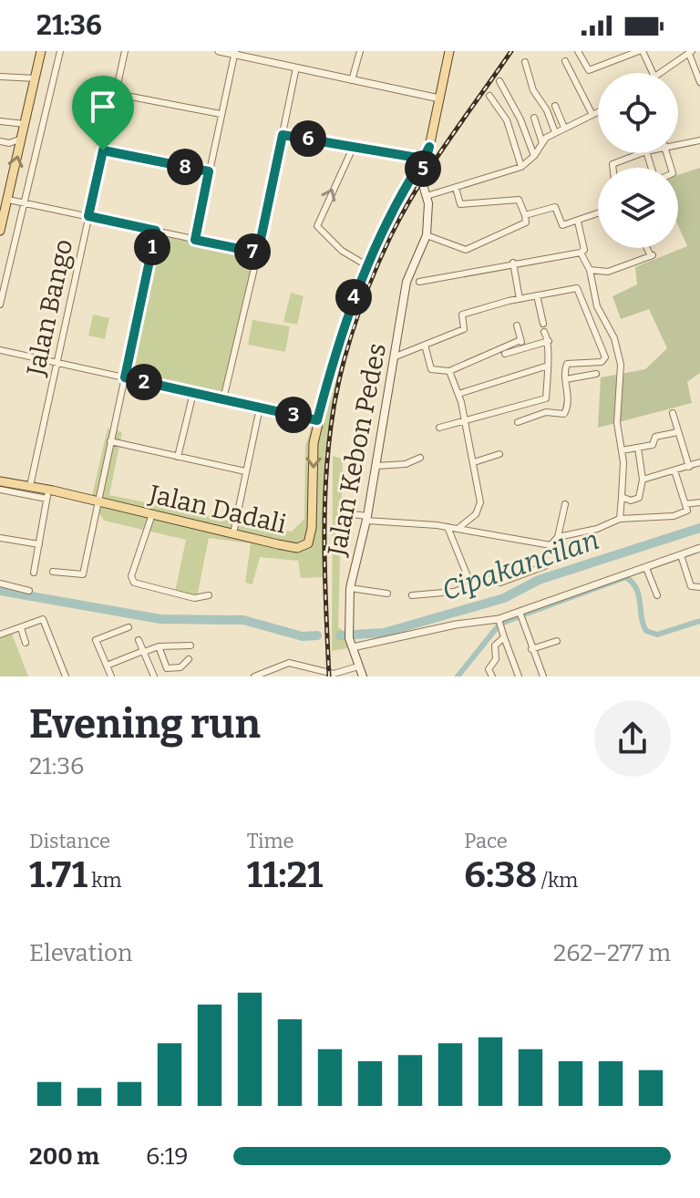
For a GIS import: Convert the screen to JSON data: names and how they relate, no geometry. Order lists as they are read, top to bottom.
{
  "streets": {
    "main road": ["Jalan Kebon Pedes", "Jalan Dadali"],
    "street": ["Jalan Bango"]
  },
  "crossings": [
    ["Jalan Bango", "Jalan Dadali"]
  ],
  "water": ["Cipakancilan"],
  "page": {
    "status": "21:36",
    "pins": [
      "6",
      "8",
      "5",
      "1",
      "7",
      "4",
      "2",
      "3"
    ],
    "heading": ["Evening run", "21:36"],
    "stats": [
      ["Distance", "1.71 km"],
      ["Time", "11:21"],
      ["Pace", "6:38 /km"]
    ],
    "chart": ["Elevation", "262–277 m"],
    "list": [
      {
        "name": "200 m",
        "note": "6:19"
      }
    ]
  }
}
